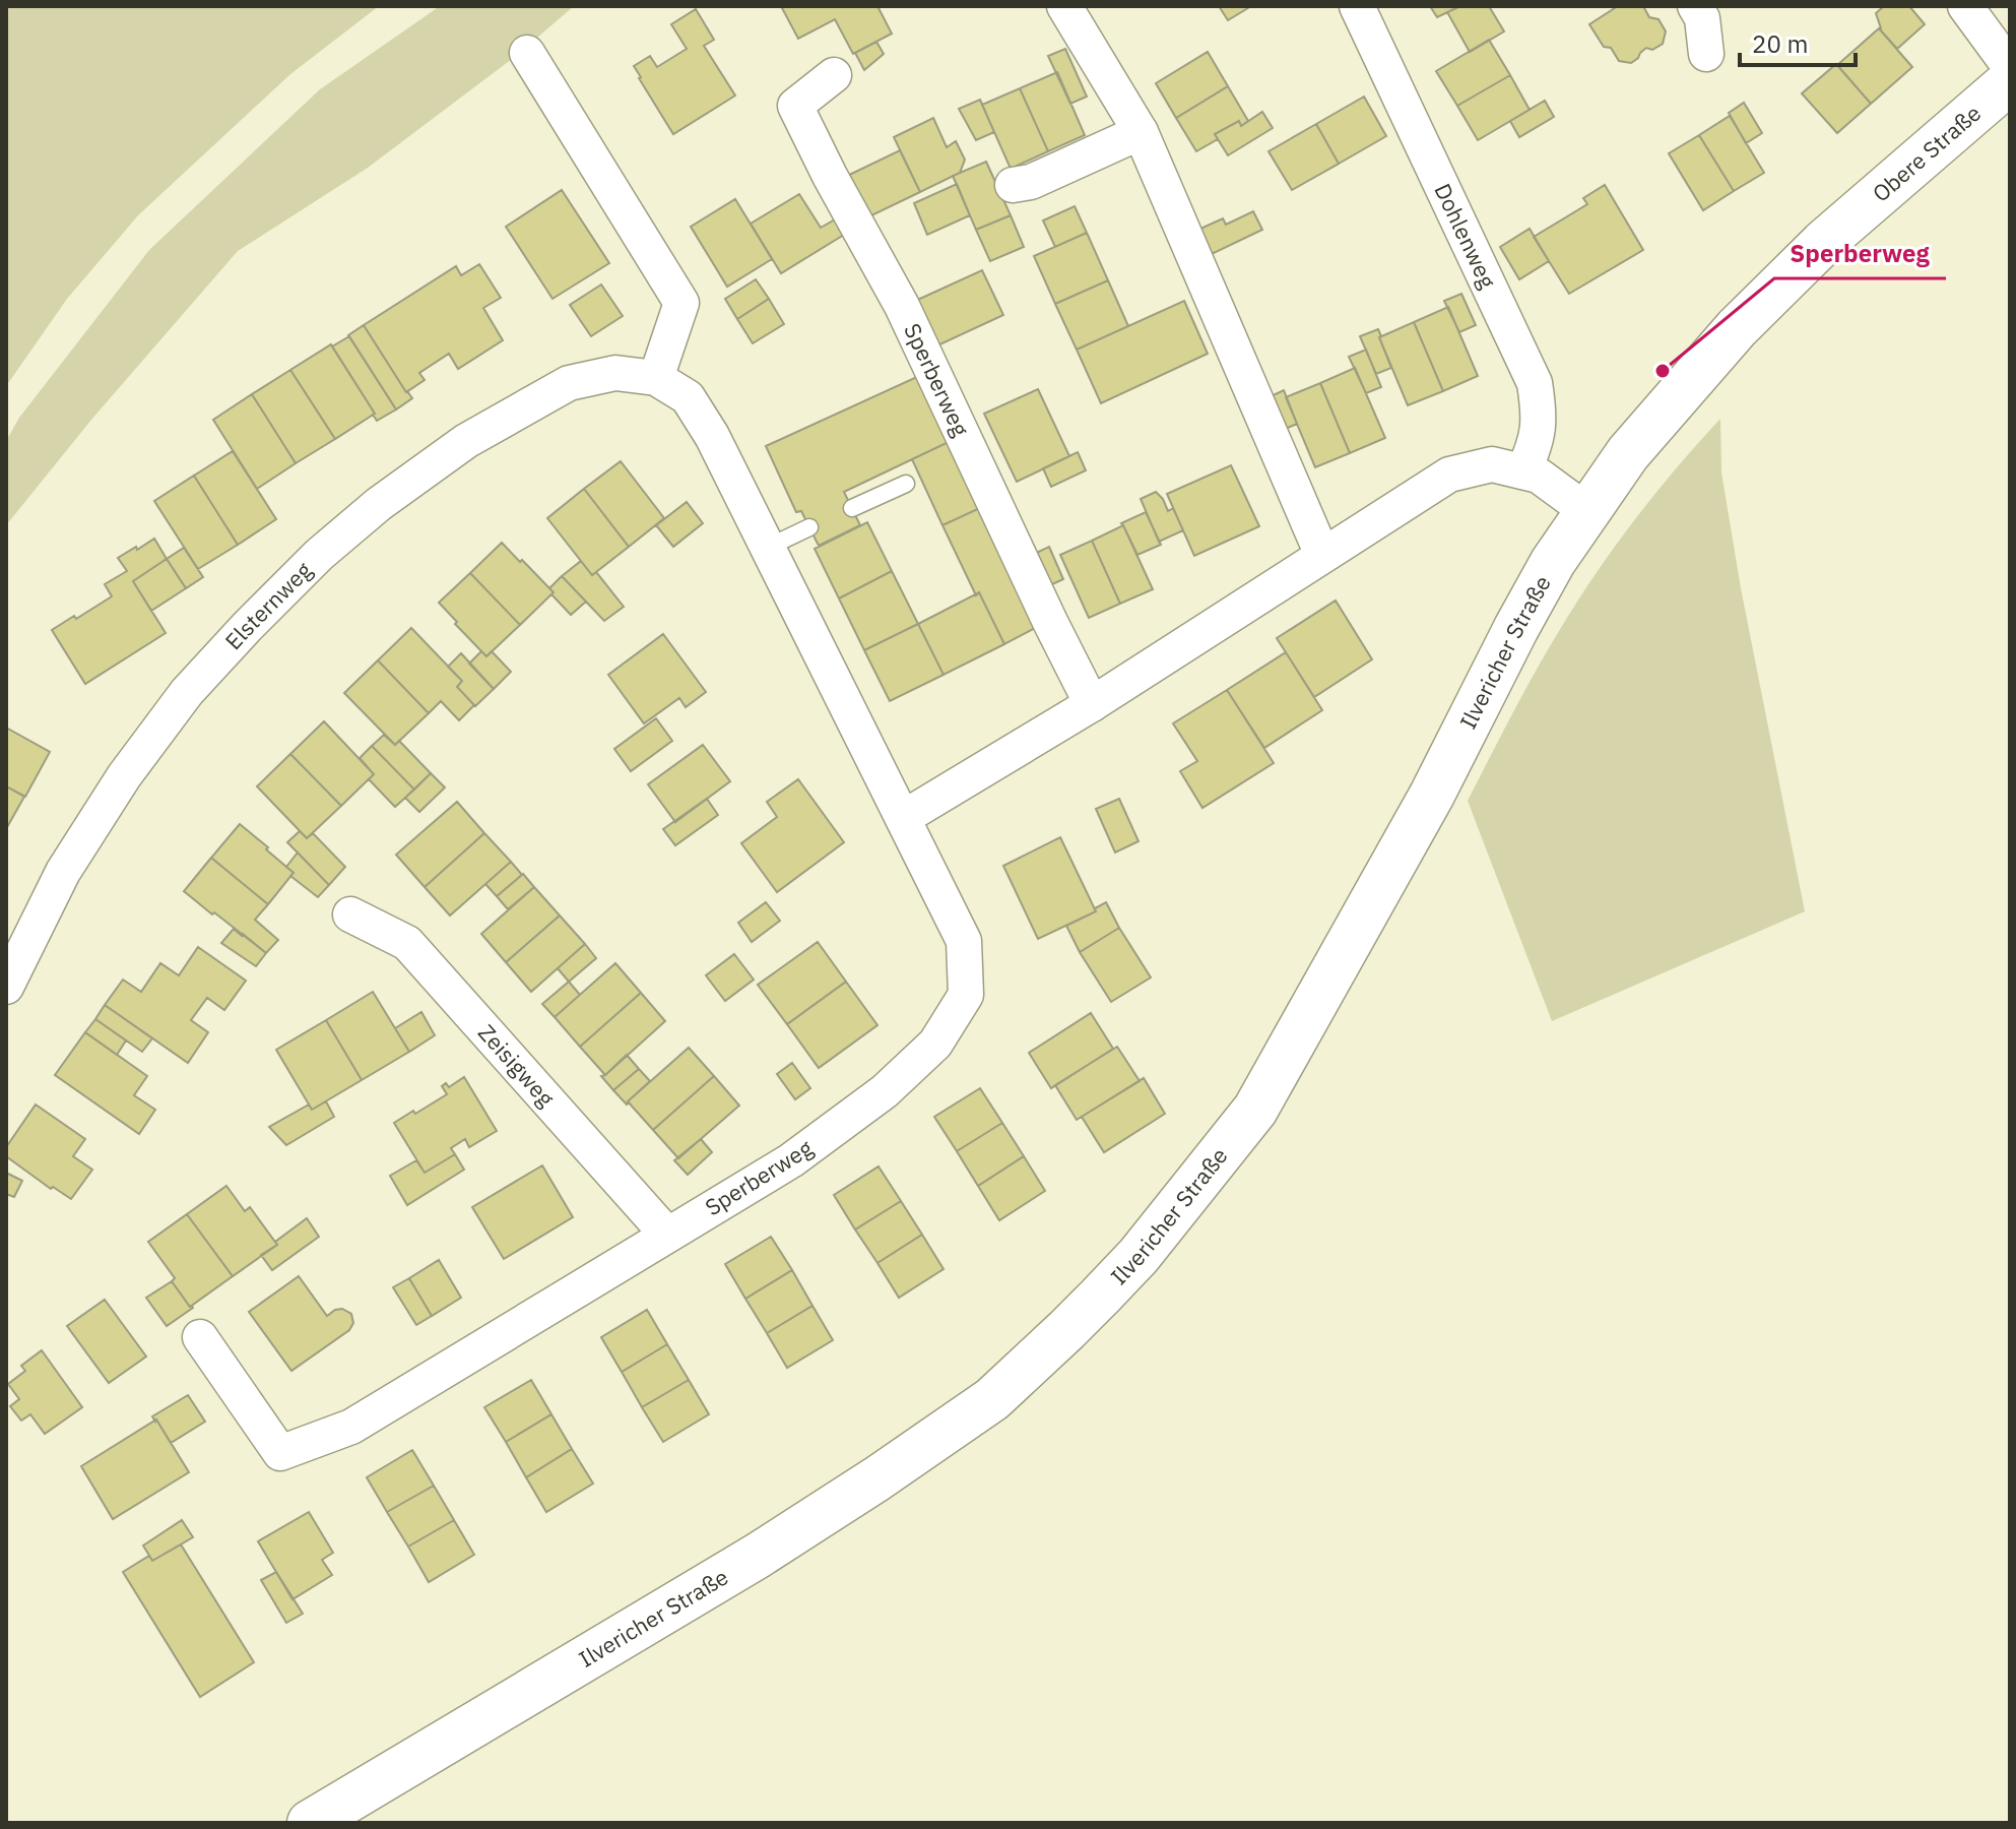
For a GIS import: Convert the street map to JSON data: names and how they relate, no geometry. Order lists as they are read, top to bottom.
{
  "streets": {
    "street": [
      "Obere Straße",
      "Dohlenweg",
      "Sperberweg",
      "Elsternweg",
      "Ilvericher Straße",
      "Zeisigweg"
    ]
  },
  "crossings": [
    ["Obere Straße", "Ilvericher Straße"],
    ["Sperberweg", "Elsternweg"],
    ["Sperberweg", "Zeisigweg"]
  ],
  "places": ["Sperberweg"],
  "scale_bar": "20 m"
}
